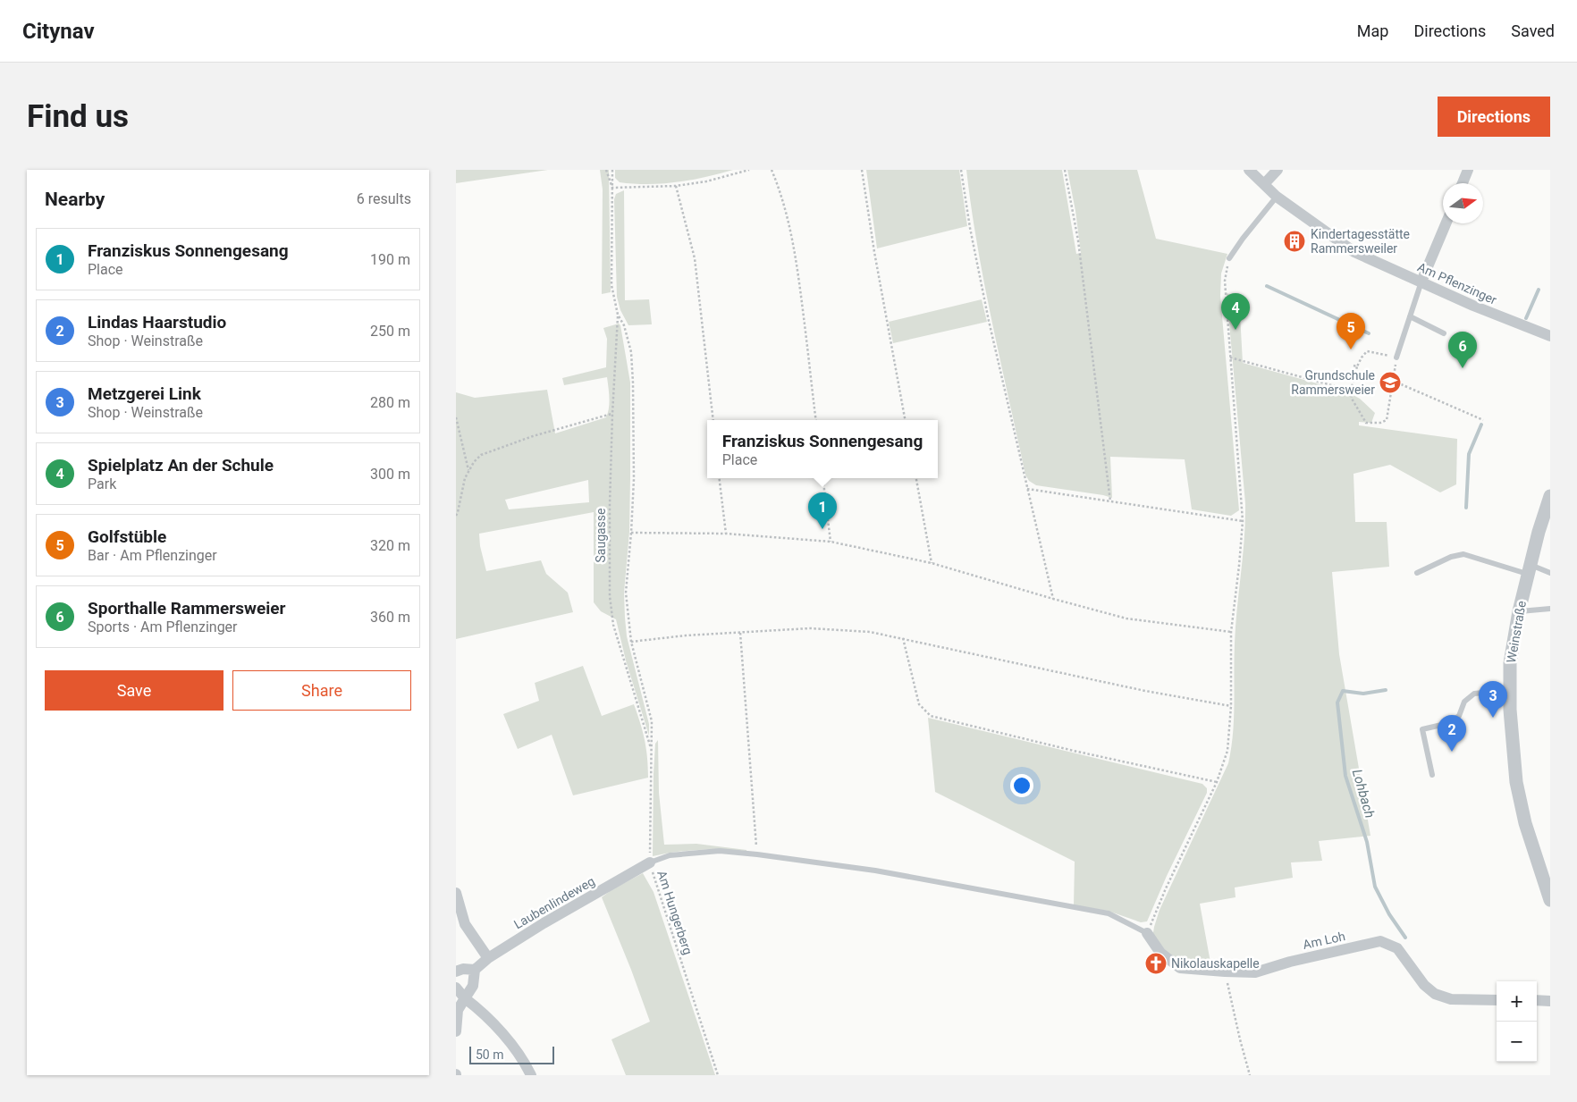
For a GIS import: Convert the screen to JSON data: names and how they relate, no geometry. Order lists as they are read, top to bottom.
{
  "streets": {
    "street": [
      "Am Pflenzinger",
      "Weinstraße",
      "Laubenlindeweg",
      "Am Loh"
    ],
    "path": ["Saugasse", "Am Hungerberg"]
  },
  "crossings": [
    ["Saugasse", "Am Hungerberg"],
    ["Laubenlindeweg", "Am Hungerberg"]
  ],
  "water": ["Lohbach"],
  "places": {
    "building": ["Kindertagesstätte Rammersweiler"],
    "school or university": ["Grundschule Rammersweier"],
    "church": ["Nikolauskapelle"]
  },
  "scale_bar": "50 m",
  "north": "right",
  "page": {
    "header": "Citynav",
    "nav": ["Map", "Directions", "Saved"],
    "buttons": [
      "Directions",
      ["Save", "Share"]
    ],
    "title": "Find us",
    "heading": ["Nearby", "6 results"],
    "list": [
      {
        "mark": "1",
        "name": "Franziskus Sonnengesang",
        "note": "Place",
        "value": "190 m"
      },
      {
        "mark": "2",
        "name": "Lindas Haarstudio",
        "note": "Shop · Weinstraße",
        "value": "250 m"
      },
      {
        "mark": "3",
        "name": "Metzgerei Link",
        "note": "Shop · Weinstraße",
        "value": "280 m"
      },
      {
        "mark": "4",
        "name": "Spielplatz An der Schule",
        "note": "Park",
        "value": "300 m"
      },
      {
        "mark": "5",
        "name": "Golfstüble",
        "note": "Bar · Am Pflenzinger",
        "value": "320 m"
      },
      {
        "mark": "6",
        "name": "Sporthalle Rammersweier",
        "note": "Sports · Am Pflenzinger",
        "value": "360 m"
      }
    ],
    "pins": [
      "4",
      "5",
      "6",
      "1",
      "3",
      "2"
    ],
    "popup": ["Franziskus Sonnengesang", "Place"],
    "map_buttons": ["+", "−"],
    "scale": "50 m"
  }
}
